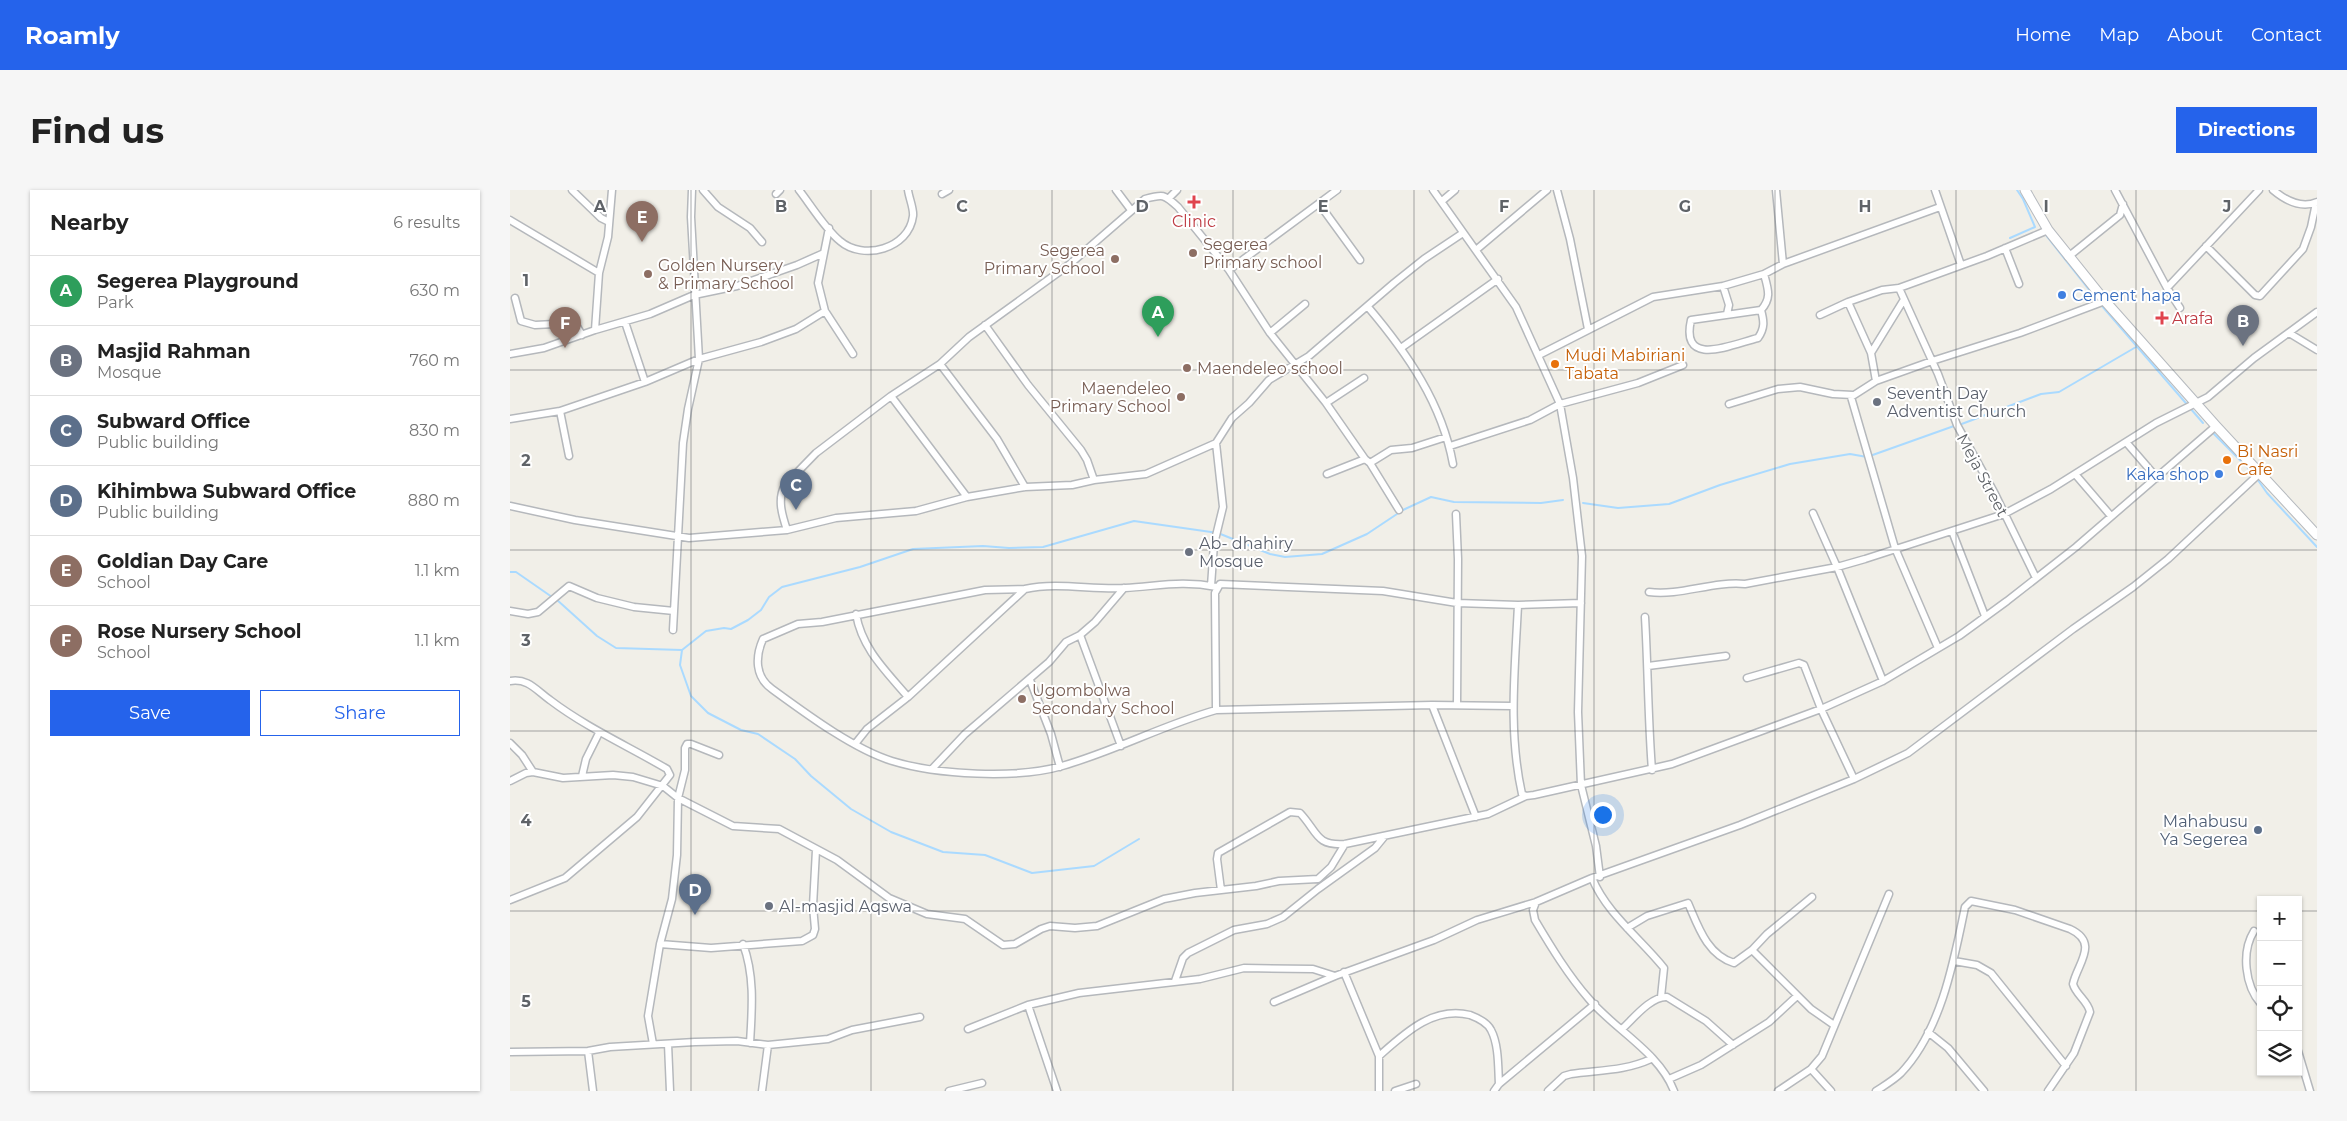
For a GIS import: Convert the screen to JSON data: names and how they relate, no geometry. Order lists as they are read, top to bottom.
{
  "streets": {
    "street": ["Meja Street"]
  },
  "places": {
    "health": ["Clinic", "Arafa"],
    "other": [
      "Segerea Primary school",
      "Segerea Primary School",
      "Golden Nursery & Primary School",
      "Cement hapa",
      "Mudi Mabiriani Tabata",
      "Maendeleo school",
      "Maendeleo Primary School",
      "Seventh Day Adventist Church",
      "Bi Nasri Cafe",
      "Kaka shop",
      "Ab- dhahiry Mosque",
      "Ugombolwa Secondary School",
      "Mahabusu Ya Segerea",
      "Al-masjid Aqswa"
    ]
  },
  "page": {
    "header": "Roamly",
    "nav": [
      "Home",
      "Map",
      "About",
      "Contact"
    ],
    "buttons": [
      "Directions",
      ["Save", "Share"]
    ],
    "title": "Find us",
    "heading": ["Nearby", "6 results"],
    "pins": [
      "E",
      "A",
      "B",
      "F",
      "C",
      "D"
    ],
    "list": [
      {
        "mark": "A",
        "name": "Segerea Playground",
        "note": "Park",
        "value": "630 m"
      },
      {
        "mark": "B",
        "name": "Masjid Rahman",
        "note": "Mosque",
        "value": "760 m"
      },
      {
        "mark": "C",
        "name": "Subward Office",
        "note": "Public building",
        "value": "830 m"
      },
      {
        "mark": "D",
        "name": "Kihimbwa Subward Office",
        "note": "Public building",
        "value": "880 m"
      },
      {
        "mark": "E",
        "name": "Goldian Day Care",
        "note": "School",
        "value": "1.1 km"
      },
      {
        "mark": "F",
        "name": "Rose Nursery School",
        "note": "School",
        "value": "1.1 km"
      }
    ],
    "map_buttons": ["+", "−"]
  },
  "grid": {
    "columns": [
      "A",
      "B",
      "C",
      "D",
      "E",
      "F",
      "G",
      "H",
      "I",
      "J"
    ],
    "rows": [
      "1",
      "2",
      "3",
      "4",
      "5"
    ]
  }
}
